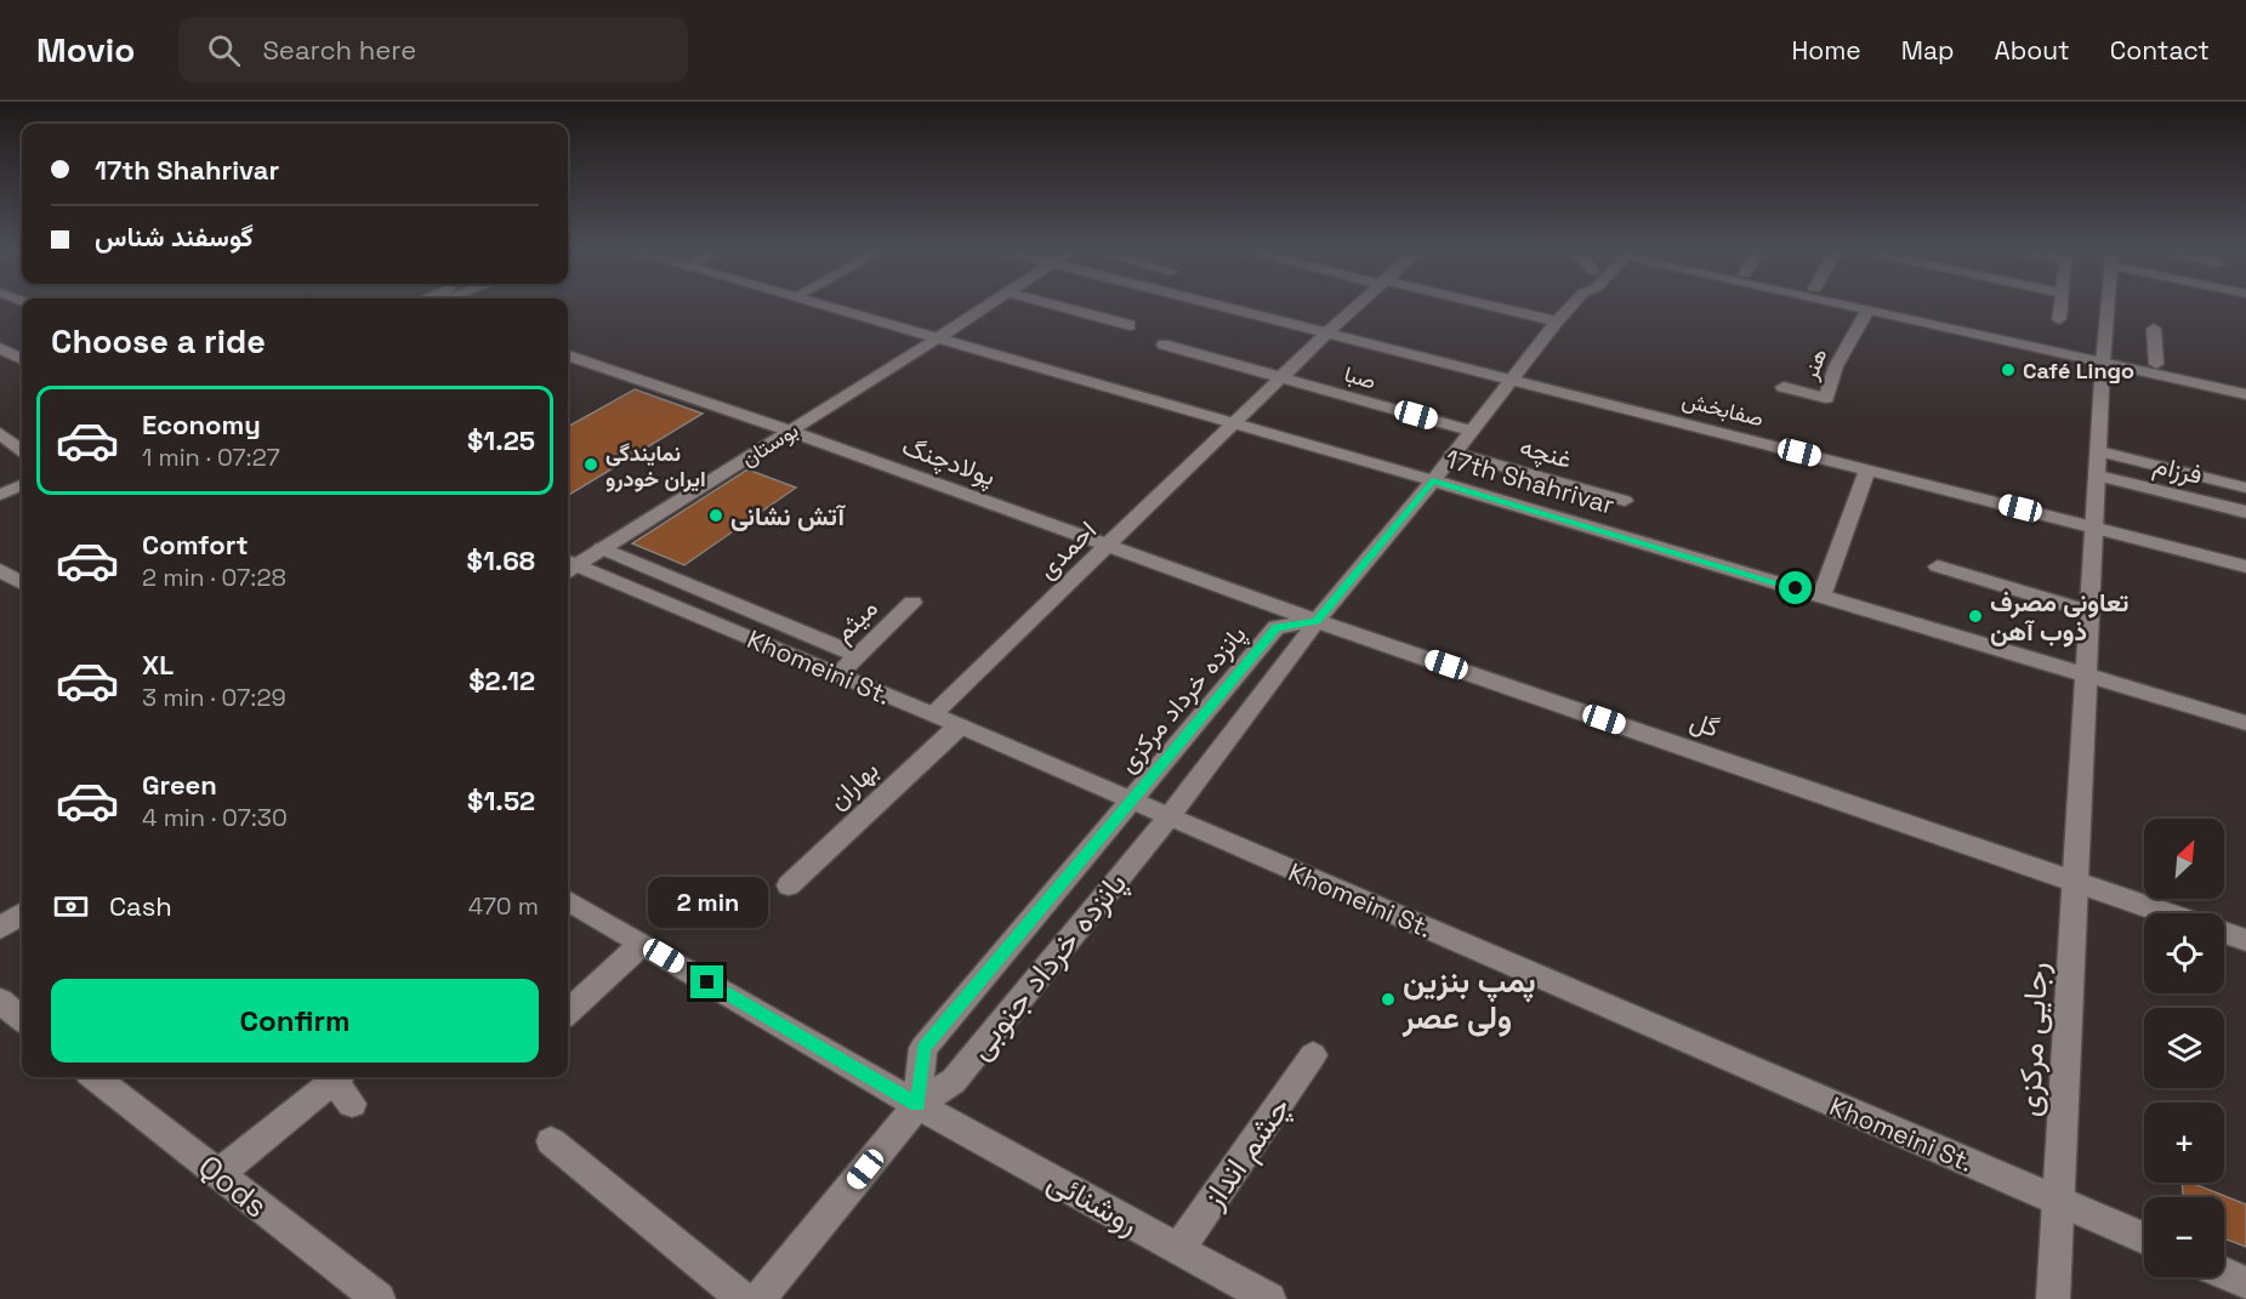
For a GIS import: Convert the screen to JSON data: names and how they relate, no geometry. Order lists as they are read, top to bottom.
{
  "streets": {
    "street": [
      "هنر",
      "صبا",
      "صفابخش",
      "بوستان",
      "غنچه",
      "پولادچنگ",
      "فرزام",
      "17th Shahrivar",
      "احمدی",
      "میثم",
      "Khomeini St.",
      "پانزده خرداد مرکزی",
      "گل",
      "بهاران",
      "پانزده خرداد جنوبی",
      "رجایی مرکزی",
      "چشم انداز",
      "Qods",
      "روشنائی"
    ]
  },
  "crossings": [
    ["صبا", "احمدی"],
    ["صفابخش", "احمدی"],
    ["صفابخش", "رجایی مرکزی"],
    ["بوستان", "پولادچنگ"],
    ["بوستان", "17th Shahrivar"],
    ["پولادچنگ", "احمدی"],
    ["پولادچنگ", "پانزده خرداد مرکزی"],
    ["پولادچنگ", "گل"],
    ["فرزام", "رجایی مرکزی"],
    ["17th Shahrivar", "احمدی"],
    ["17th Shahrivar", "رجایی مرکزی"],
    ["احمدی", "Khomeini St."],
    ["میثم", "Khomeini St."],
    ["Khomeini St.", "پانزده خرداد مرکزی"],
    ["Khomeini St.", "بهاران"],
    ["Khomeini St.", "پانزده خرداد جنوبی"],
    ["Khomeini St.", "رجایی مرکزی"],
    ["پانزده خرداد مرکزی", "گل"],
    ["پانزده خرداد مرکزی", "پانزده خرداد جنوبی"],
    ["گل", "رجایی مرکزی"],
    ["پانزده خرداد جنوبی", "روشنائی"],
    ["چشم انداز", "روشنائی"]
  ],
  "places": [
    "Café Lingo",
    "نمایندگی ایران خودرو",
    "آتش نشانی",
    "تعاونی مصرف ذوب آهن",
    "پمپ بنزین ولی عصر"
  ],
  "north": "top right",
  "page": {
    "header": "Movio",
    "search": "Search here",
    "nav": [
      "Home",
      "Map",
      "About",
      "Contact"
    ],
    "banner": ["17th Shahrivar", "گوسفند شناس"],
    "heading": "Choose a ride",
    "list": [
      {
        "name": "Economy",
        "note": "1 min · 07:27",
        "value": "$1.25"
      },
      {
        "name": "Comfort",
        "note": "2 min · 07:28",
        "value": "$1.68"
      },
      {
        "name": "XL",
        "note": "3 min · 07:29",
        "value": "$2.12"
      },
      {
        "name": "Green",
        "note": "4 min · 07:30",
        "value": "$1.52"
      }
    ],
    "map_buttons": ["+", "−"],
    "pay": ["Cash", "470 m"],
    "bubble": "2 min",
    "buttons": "Confirm"
  }
}
